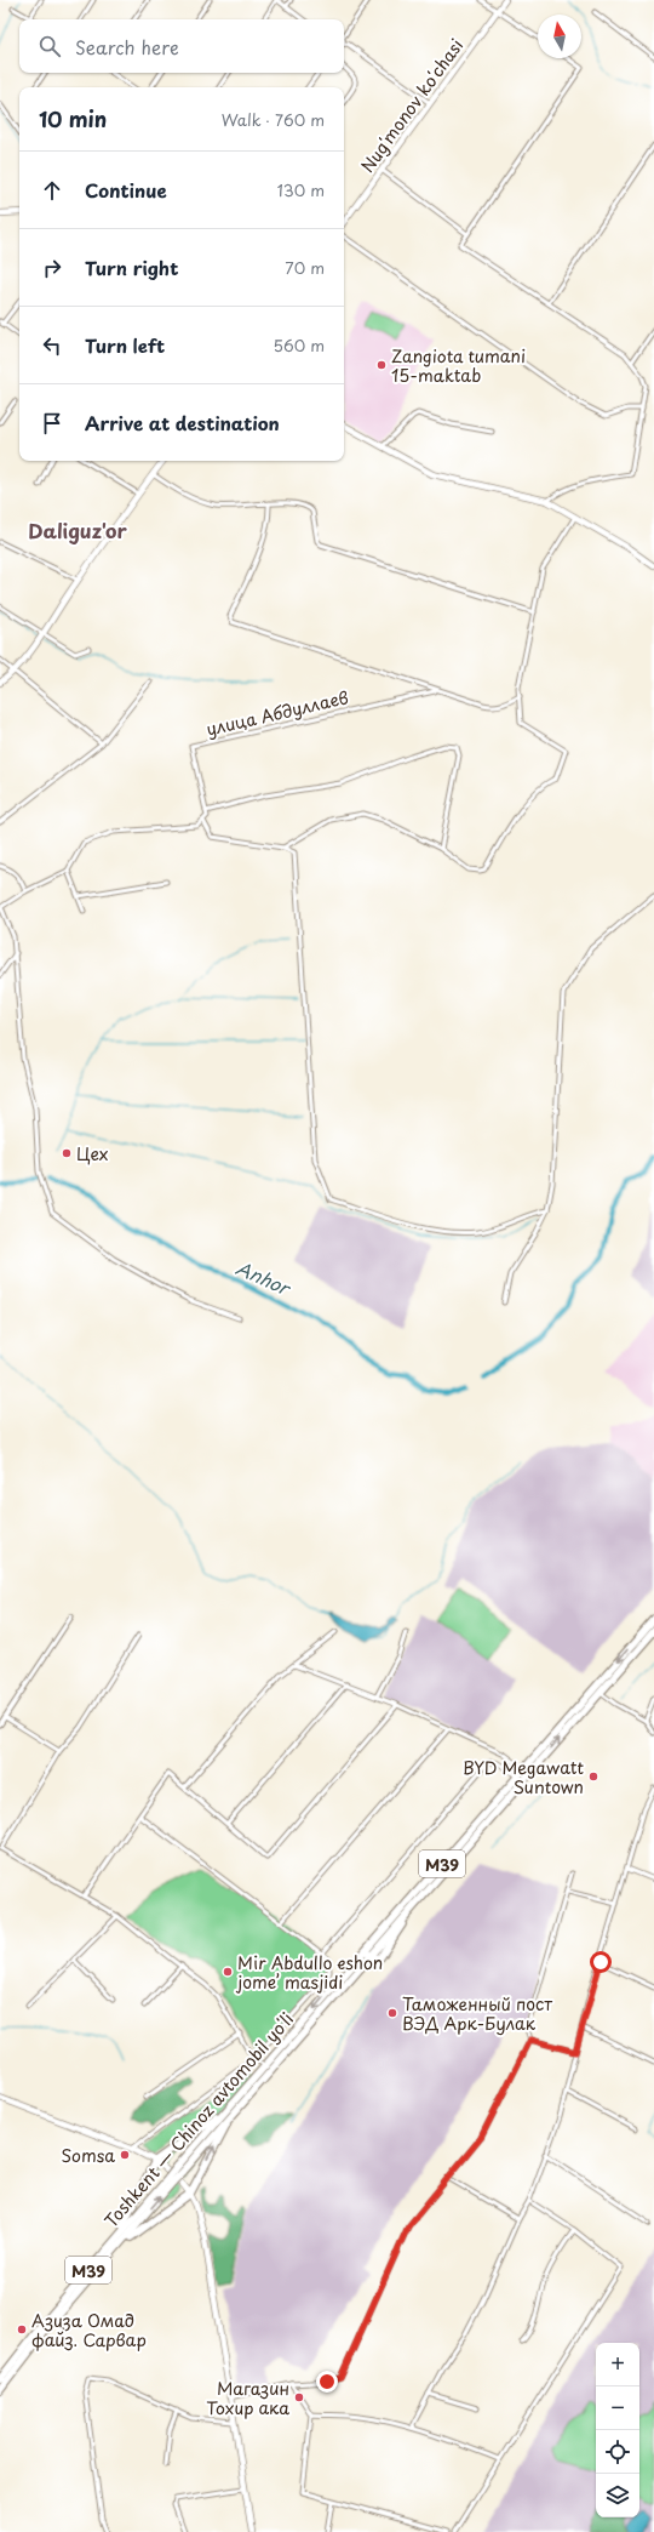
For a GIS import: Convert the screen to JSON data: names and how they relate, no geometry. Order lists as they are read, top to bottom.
{
  "streets": {
    "highway": ["M39", "Toshkent — Chinoz avtomobil yoʻli"],
    "main road": ["Nugʻmonov koʻchasi"],
    "street": ["улица Абдуллаев"]
  },
  "districts": ["Daliguz'or"],
  "water": ["Anhor"],
  "places": [
    "Zangiota tumani 15-maktab",
    "Цех",
    "BYD Megawatt Suntown",
    "Mir Abdullo eshon jome’ masjidi",
    "Таможенный пост ВЭД Арк-Булак",
    "Somsa",
    "Азиза Омад файз. Сарвар",
    "Магазин Тохир ака"
  ],
  "north": "top",
  "page": {
    "search": "Search here",
    "heading": ["10 min", "Walk · 760 m"],
    "list": [
      ["Continue", "130 m"],
      ["Turn right", "70 m"],
      ["Turn left", "560 m"],
      "Arrive at destination"
    ],
    "map_buttons": ["+", "−"]
  }
}
